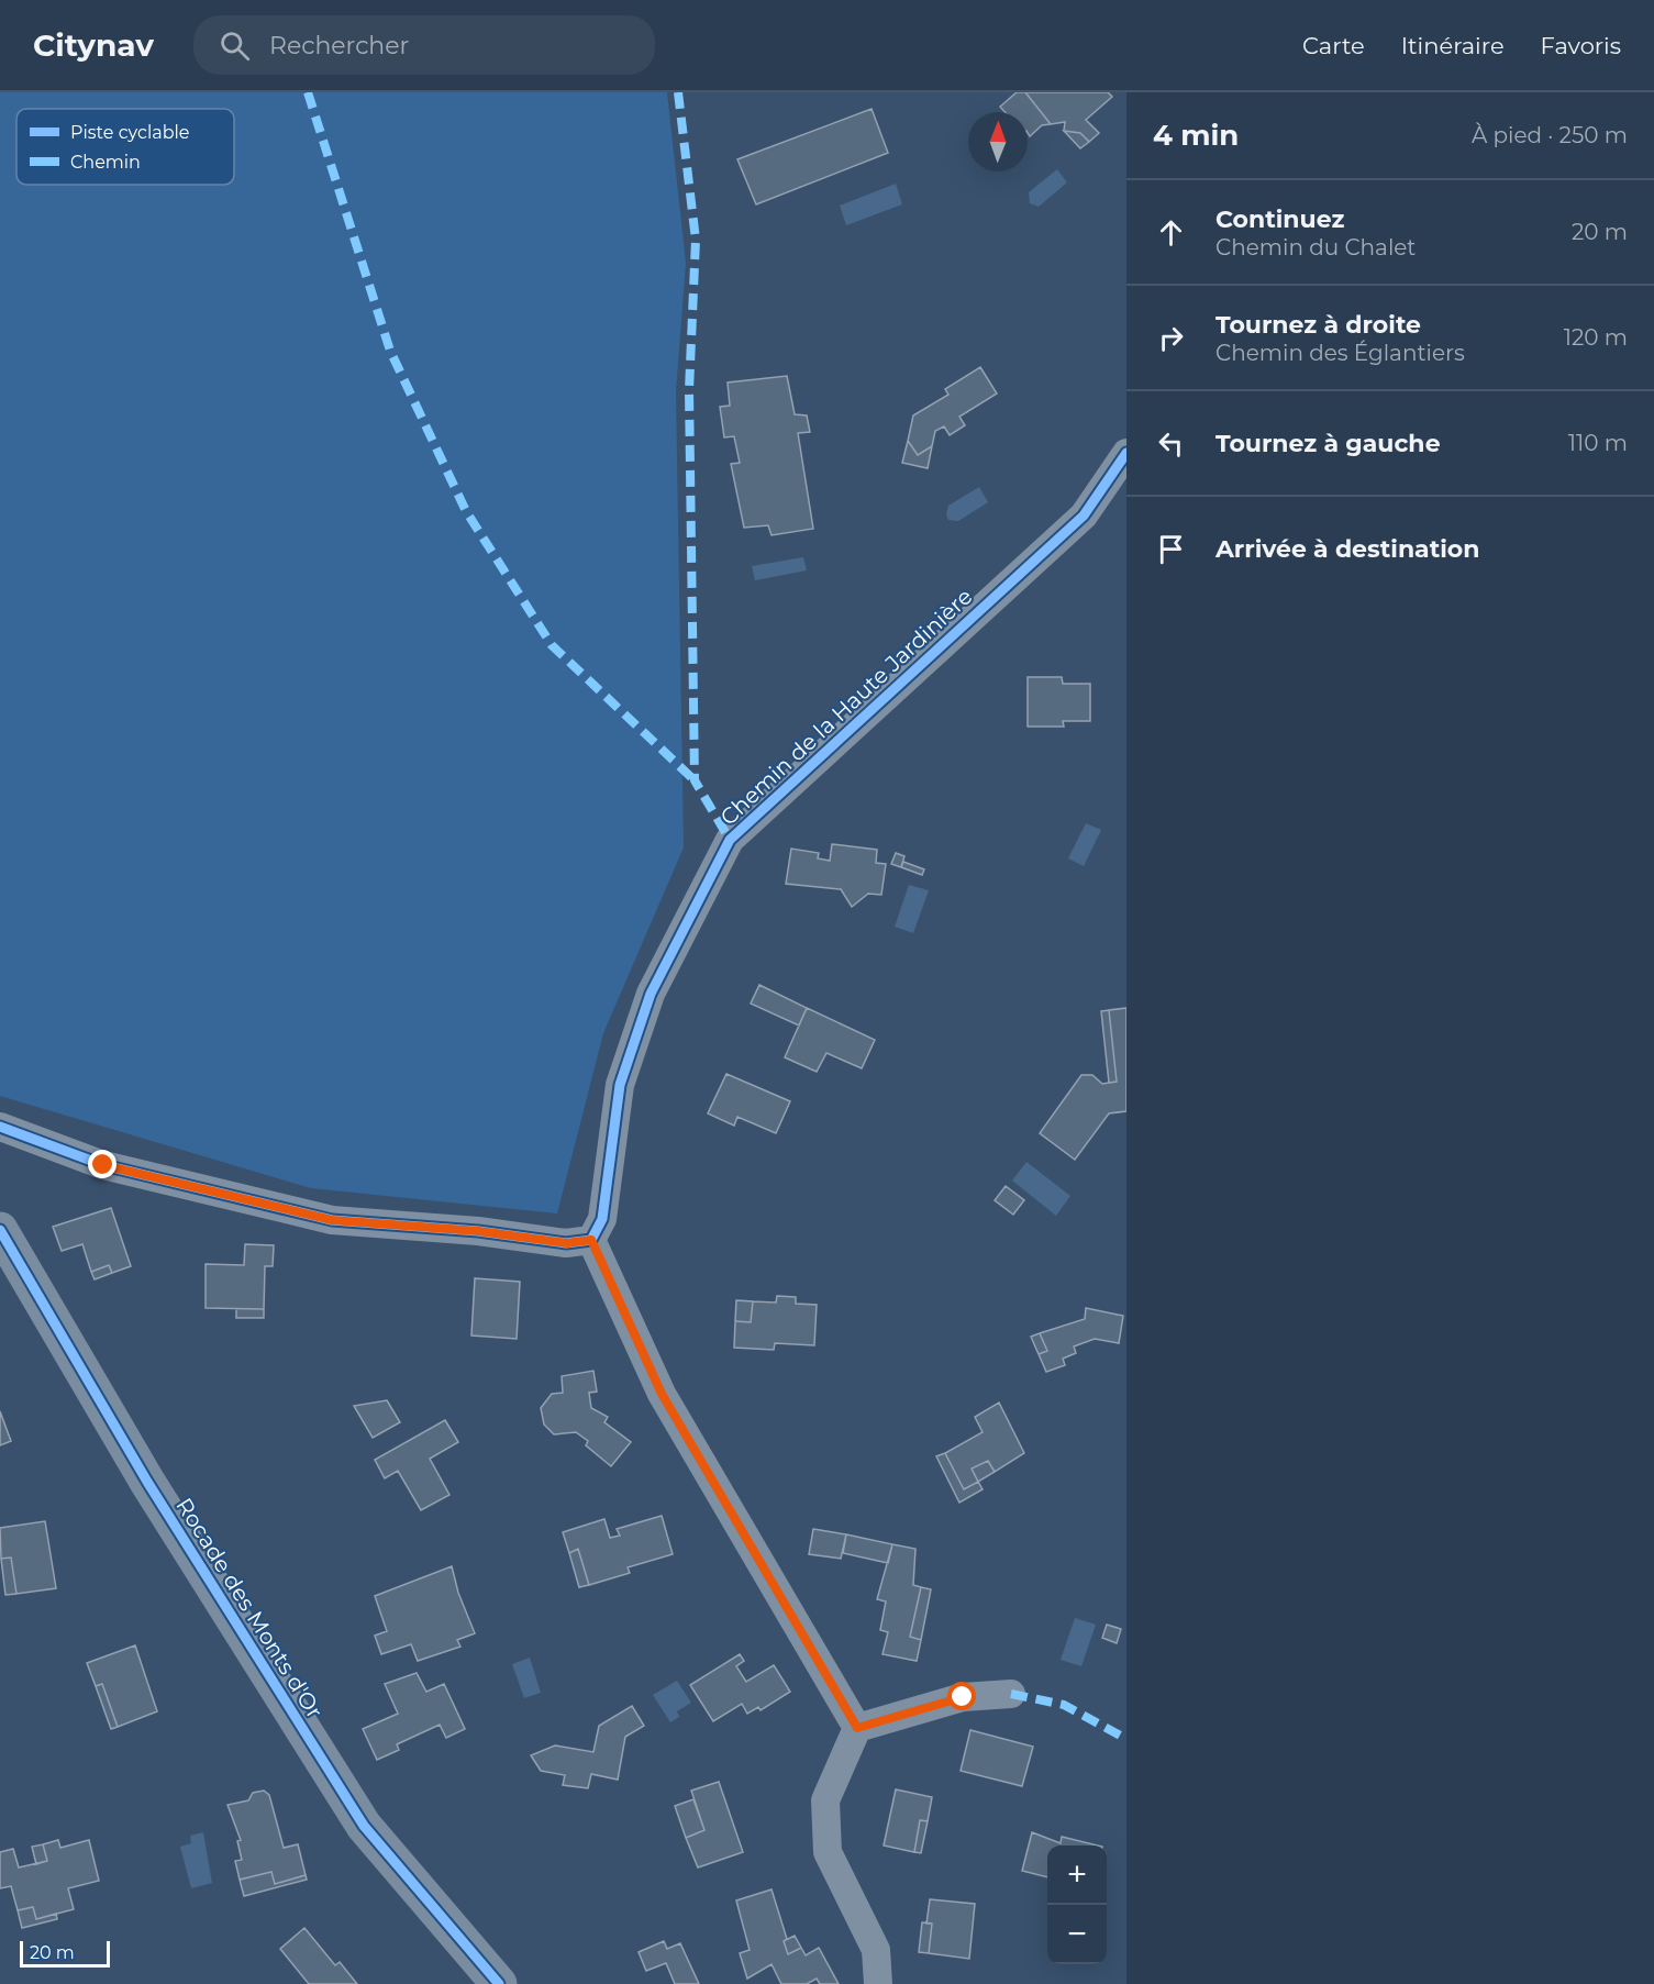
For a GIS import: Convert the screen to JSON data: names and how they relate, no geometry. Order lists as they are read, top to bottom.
{
  "streets": {
    "street": ["Chemin de la Haute Jardinière", "Rocade des Monts d'Or"]
  },
  "legend": ["Piste cyclable", "Chemin"],
  "scale_bar": "20 m",
  "north": "top",
  "page": {
    "header": "Citynav",
    "search": "Rechercher",
    "nav": ["Carte", "Itinéraire", "Favoris"],
    "heading": ["4 min", "À pied · 250 m"],
    "list": [
      ["Continuez", "Chemin du Chalet", "20 m"],
      ["Tournez à droite", "Chemin des Églantiers", "120 m"],
      ["Tournez à gauche", "110 m"],
      "Arrivée à destination"
    ],
    "map_buttons": ["+", "−"],
    "scale": "20 m"
  }
}
